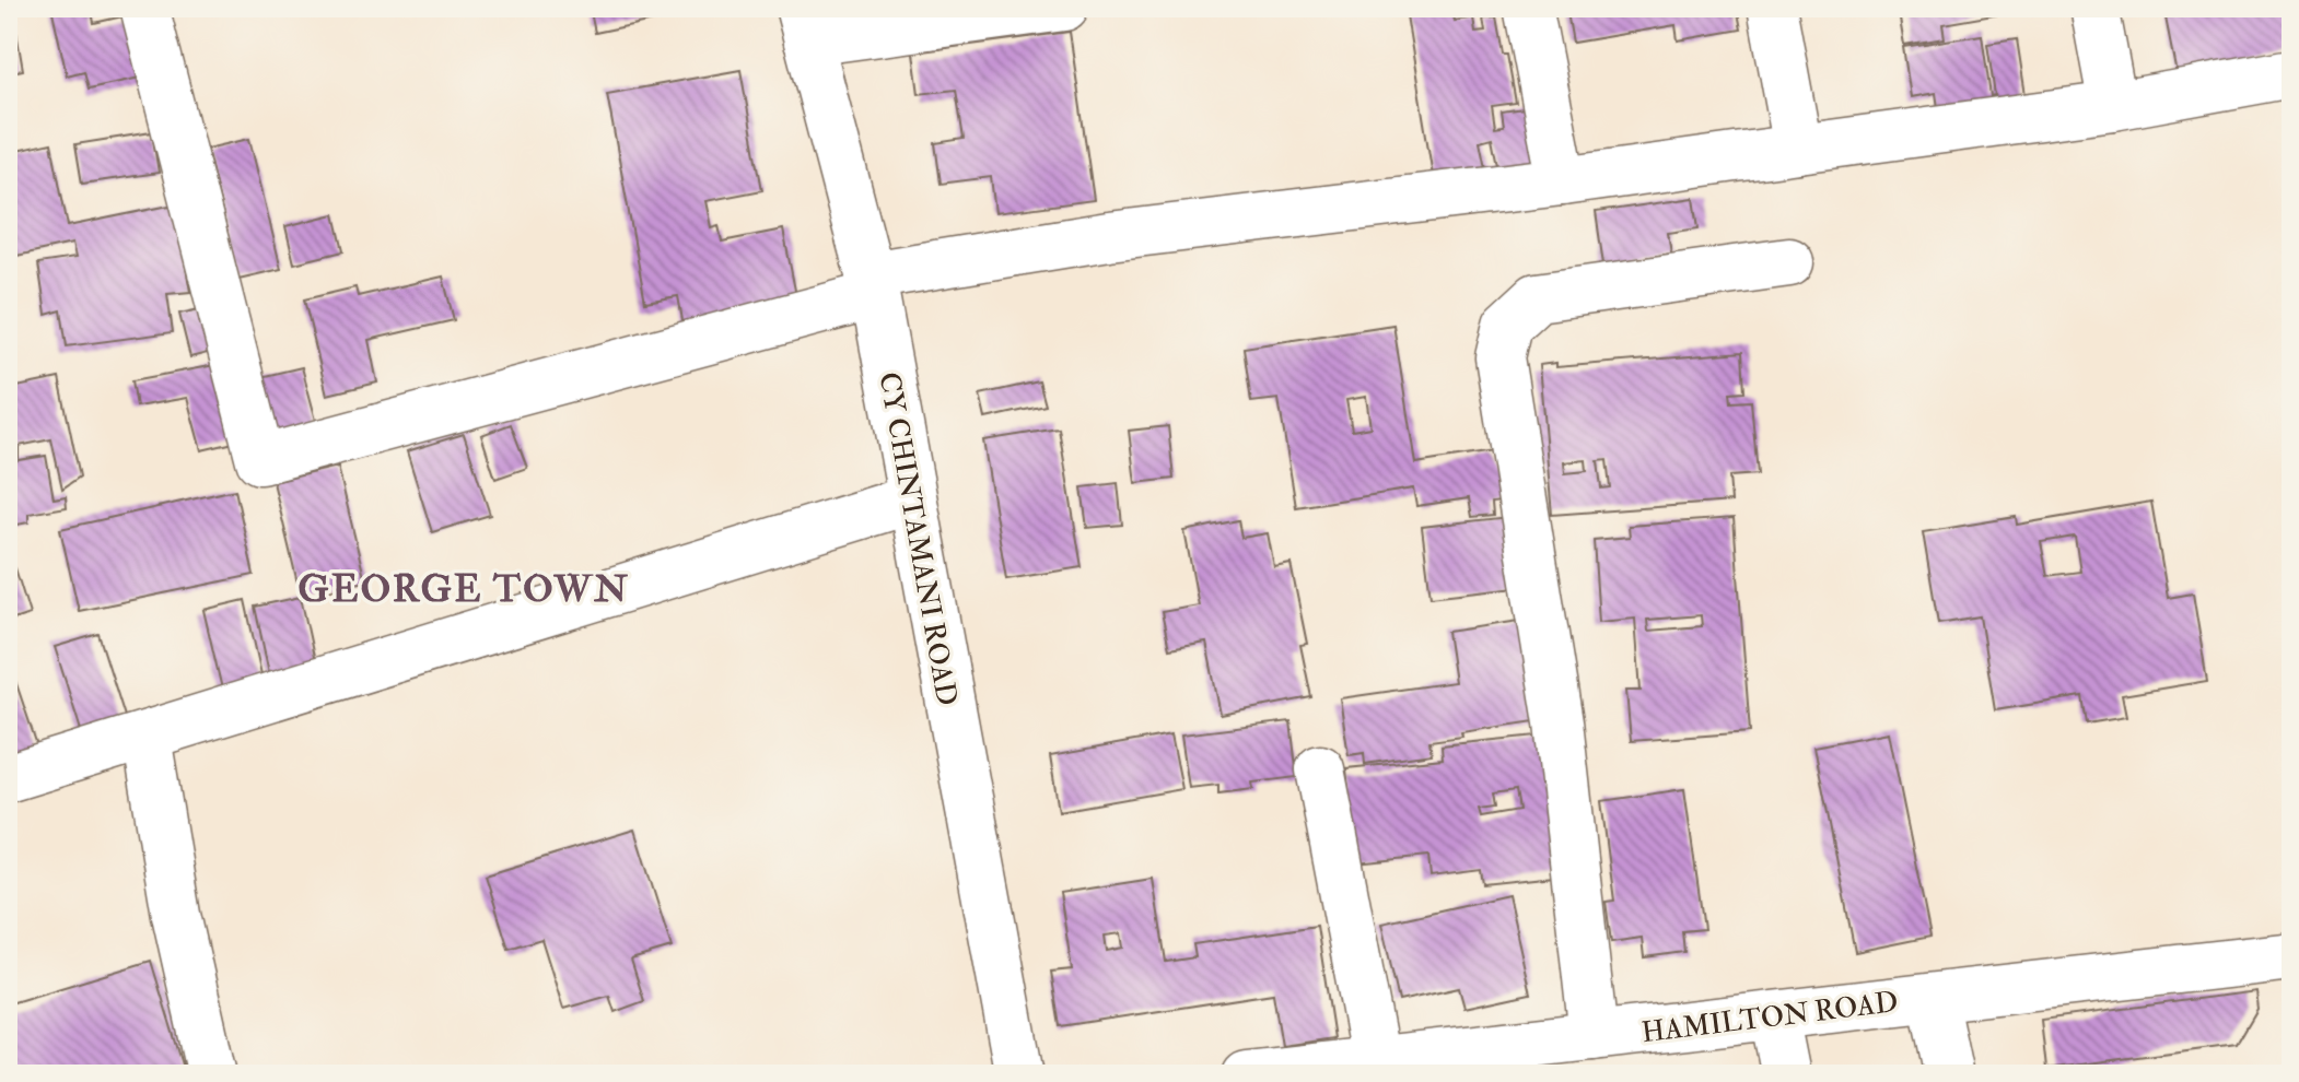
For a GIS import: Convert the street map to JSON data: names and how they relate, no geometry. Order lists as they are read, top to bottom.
{
  "streets": {
    "street": ["CY CHINTAMANI ROAD", "HAMILTON ROAD"]
  },
  "districts": ["GEORGE TOWN"]
}
